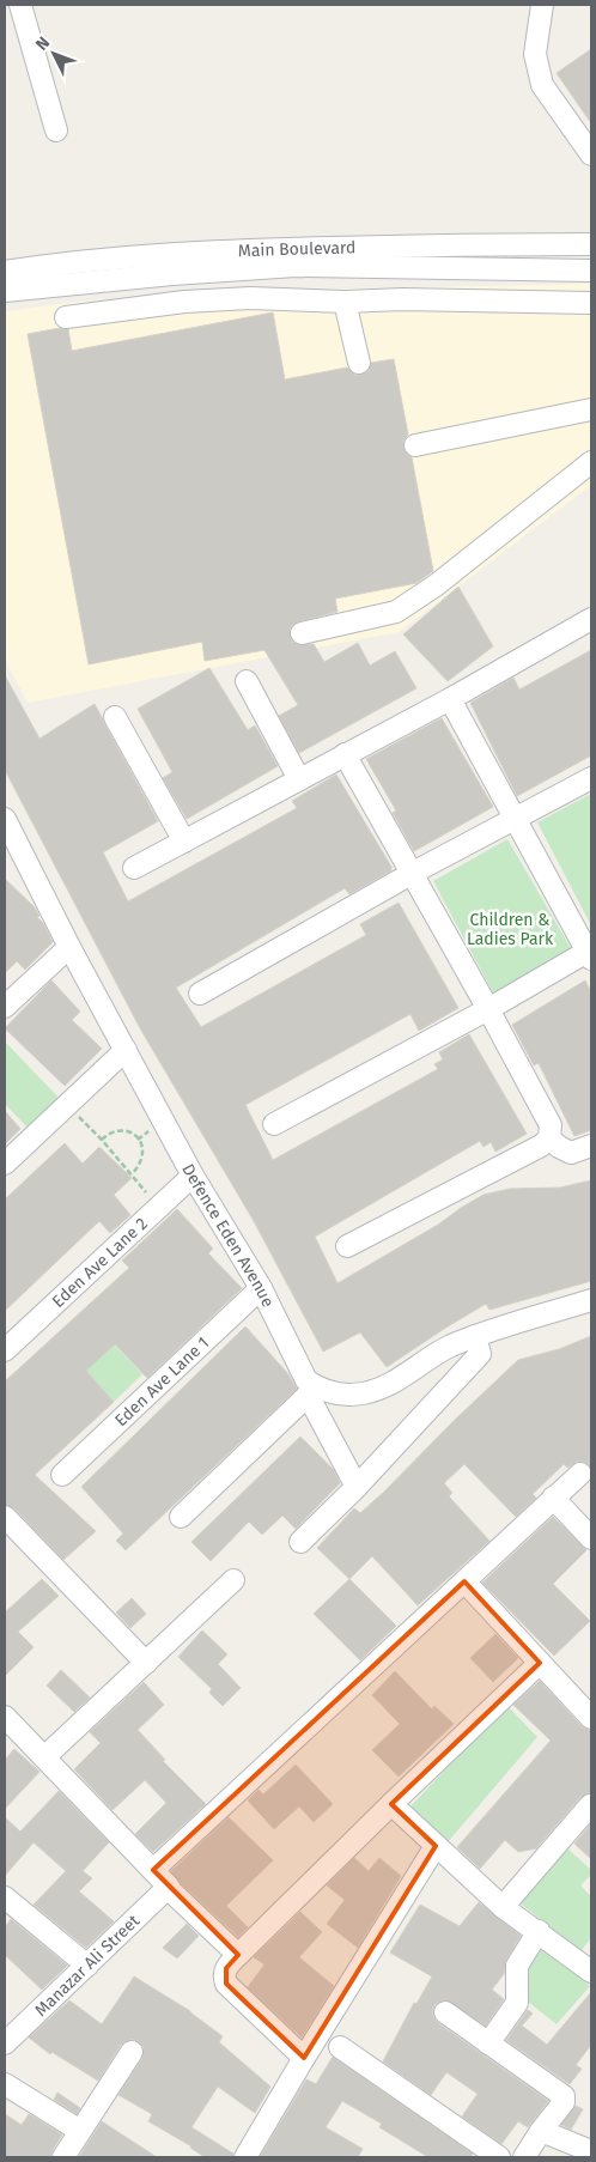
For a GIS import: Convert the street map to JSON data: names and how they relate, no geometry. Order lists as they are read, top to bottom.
{
  "streets": {
    "street": [
      "Main Boulevard",
      "Defence Eden Avenue",
      "Eden Ave Lane 2",
      "Eden Ave Lane 1",
      "Manazar Ali Street"
    ]
  },
  "crossings": [
    ["Defence Eden Avenue", "Eden Ave Lane 2"],
    ["Defence Eden Avenue", "Eden Ave Lane 1"]
  ],
  "parks": ["Children & Ladies Park"],
  "north": "top left"
}
